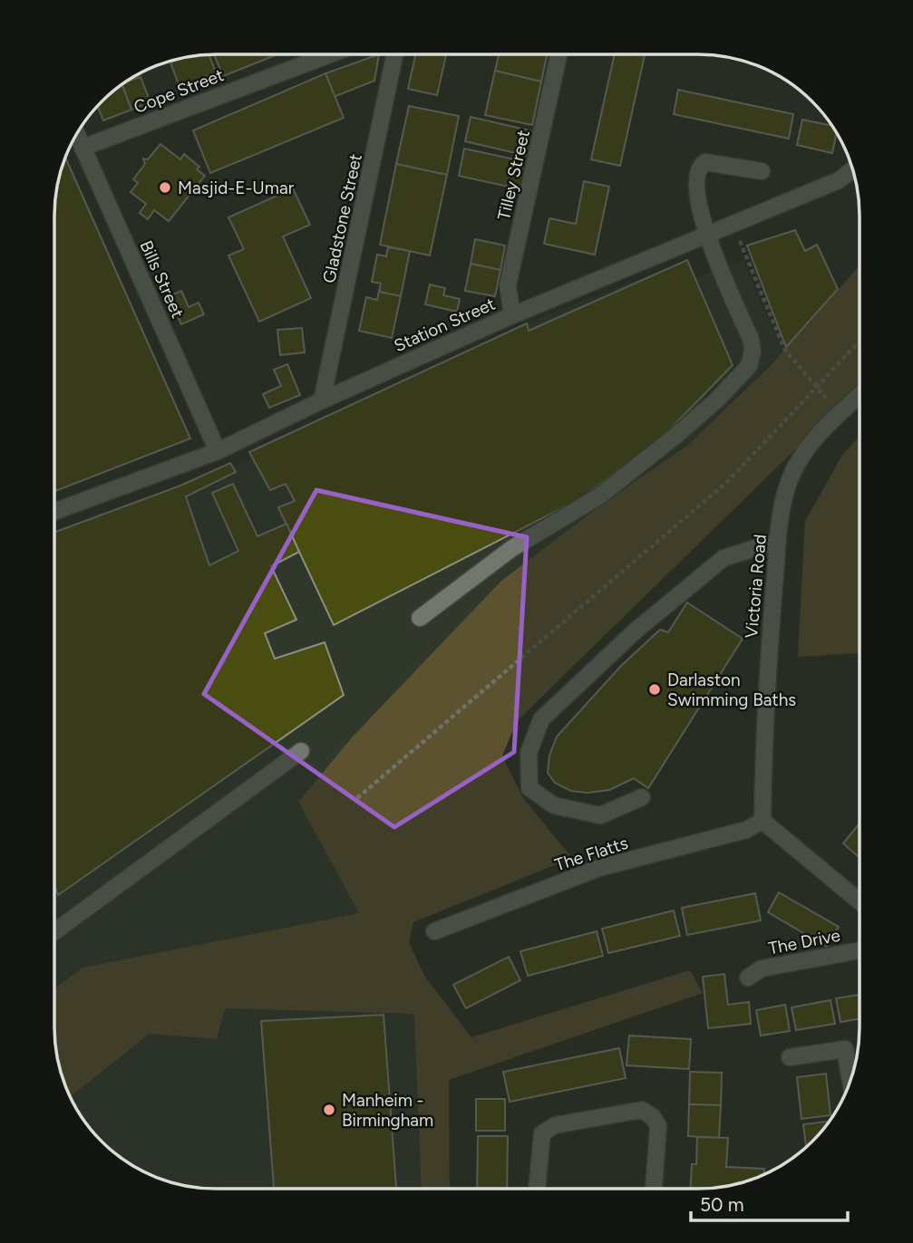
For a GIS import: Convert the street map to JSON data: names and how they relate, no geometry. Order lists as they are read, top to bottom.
{
  "streets": {
    "street": [
      "Cope Street",
      "Tilley Street",
      "Gladstone Street",
      "Bills Street",
      "Station Street",
      "Victoria Road",
      "The Flatts",
      "The Drive"
    ]
  },
  "crossings": [
    ["Cope Street", "Bills Street"],
    ["Tilley Street", "Station Street"],
    ["Gladstone Street", "Station Street"],
    ["Bills Street", "Station Street"],
    ["Victoria Road", "The Flatts"]
  ],
  "places": ["Masjid-E-Umar", "Darlaston Swimming Baths", "Manheim - Birmingham"],
  "scale_bar": "50 m"
}
